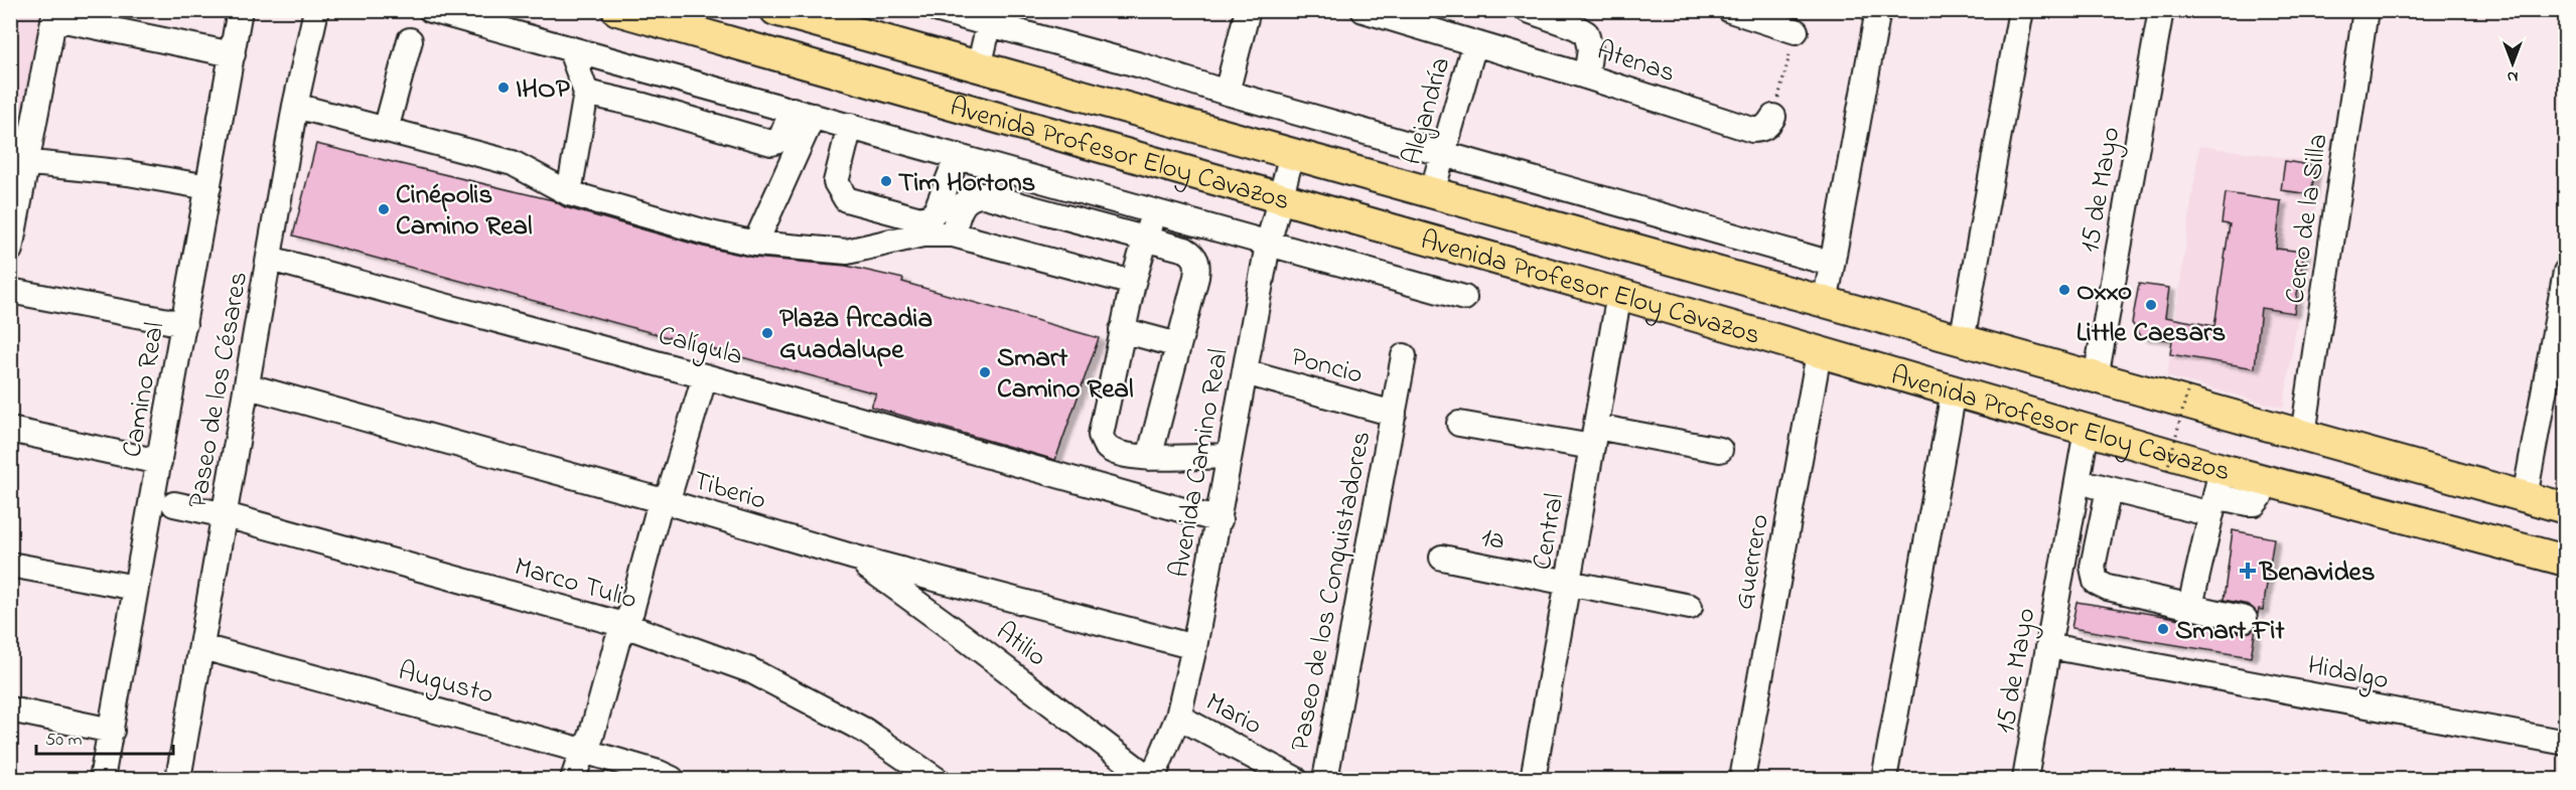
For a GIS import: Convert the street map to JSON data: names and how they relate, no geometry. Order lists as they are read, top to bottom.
{
  "streets": {
    "main road": ["Avenida Profesor Eloy Cavazos"],
    "street": [
      "Atenas",
      "Alejandría",
      "15 de Mayo",
      "Cerro de la Silla",
      "Calígula",
      "Poncio",
      "Camino Real",
      "Paseo de los Césares",
      "Avenida Camino Real",
      "Tiberio",
      "Central",
      "1a",
      "Guerrero",
      "Marco Tulio",
      "Paseo de los Conquistadores",
      "Atilio",
      "Hidalgo",
      "Augusto",
      "Mario"
    ]
  },
  "crossings": [
    ["Atenas", "Alejandría"],
    ["Alejandría", "Avenida Profesor Eloy Cavazos"],
    ["Avenida Profesor Eloy Cavazos", "15 de Mayo"],
    ["Avenida Profesor Eloy Cavazos", "Cerro de la Silla"],
    ["Avenida Profesor Eloy Cavazos", "Avenida Camino Real"],
    ["Avenida Profesor Eloy Cavazos", "Central"],
    ["Avenida Profesor Eloy Cavazos", "Guerrero"],
    ["15 de Mayo", "Hidalgo"],
    ["Calígula", "Paseo de los Césares"],
    ["Calígula", "Avenida Camino Real"],
    ["Poncio", "Avenida Camino Real"],
    ["Poncio", "Paseo de los Conquistadores"],
    ["Paseo de los Césares", "Tiberio"],
    ["Paseo de los Césares", "Marco Tulio"],
    ["Paseo de los Césares", "Augusto"],
    ["Avenida Camino Real", "Tiberio"],
    ["Avenida Camino Real", "Atilio"],
    ["Avenida Camino Real", "Mario"],
    ["Tiberio", "Atilio"],
    ["Central", "1a"]
  ],
  "places": {
    "other": [
      "IHOP",
      "Tim Hortons",
      "Cinépolis Camino Real",
      "Oxxo",
      "Little Caesars",
      "Plaza Arcadia Guadalupe",
      "Smart Camino Real",
      "Smart Fit"
    ],
    "health": ["Benavides"]
  },
  "scale_bar": "50 m",
  "north": "bottom"
}
